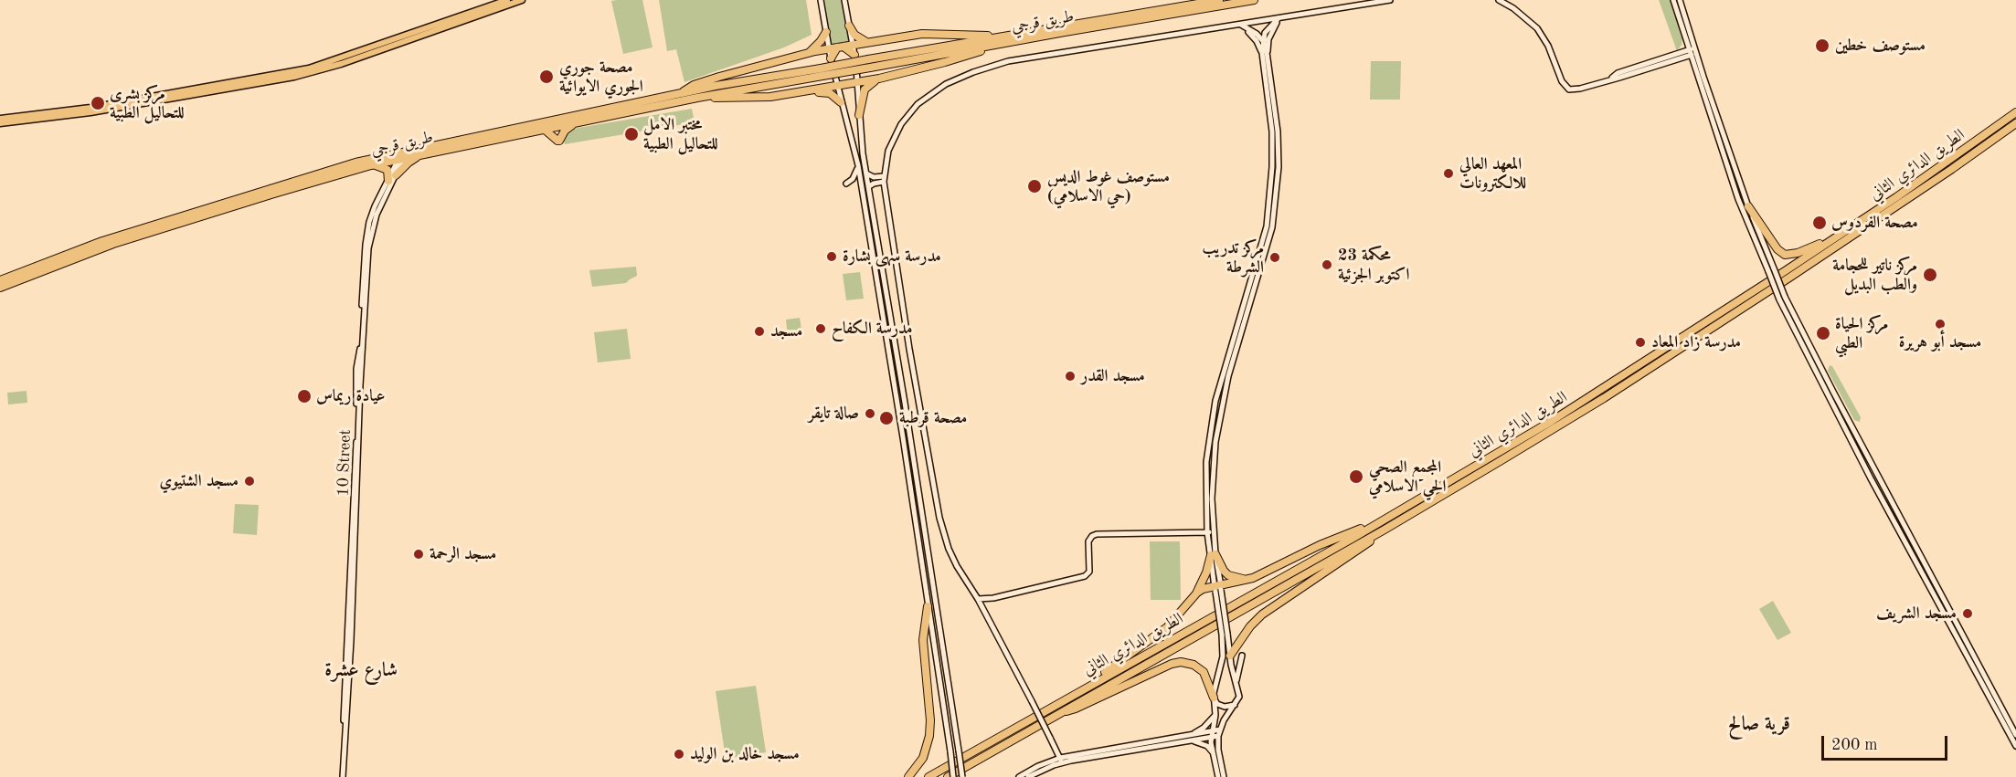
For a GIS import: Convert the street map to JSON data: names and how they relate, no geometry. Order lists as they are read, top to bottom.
{
  "streets": {
    "highway": ["طريق قرجي", "الطريق الدائري الثاني"],
    "street": ["10 Street"]
  },
  "crossings": [
    ["طريق قرجي", "10 Street"]
  ],
  "districts": ["شارع عشرة", "قرية صالح"],
  "places": [
    "مستوصف خطين",
    "مصحة جوري الجوري الايوائية",
    "مركز بشرى للتحاليل الطبية",
    "مختبر الامل للتحاليل الطبية",
    "المعهد العالي للالكترونات",
    "مستوصف غوط الديس (حي الاسلامي)",
    "مصحة الفردوس",
    "مدرسة سهى بشارة",
    "مركز تدريب الشرطة",
    "محكمة 23 اكتوبر الجزئية",
    "مركز ناتير للحجامة والطب البديل",
    "مسجد أبو هريرة",
    "مدرسة الكفاح",
    "مسجد",
    "مركز الحياة الطبي",
    "مدرسة زاد المعاد",
    "مسجد القدر",
    "عيادة ريماس",
    "صالة تايقر",
    "مصحة قرطبة",
    "المجمع الصحي الحي الاسلامي",
    "مسجد الشتيوي",
    "مسجد الرحمة",
    "مسجد الشريف",
    "مسجد خالد بن الوليد"
  ],
  "scale_bar": "200 m"
}
